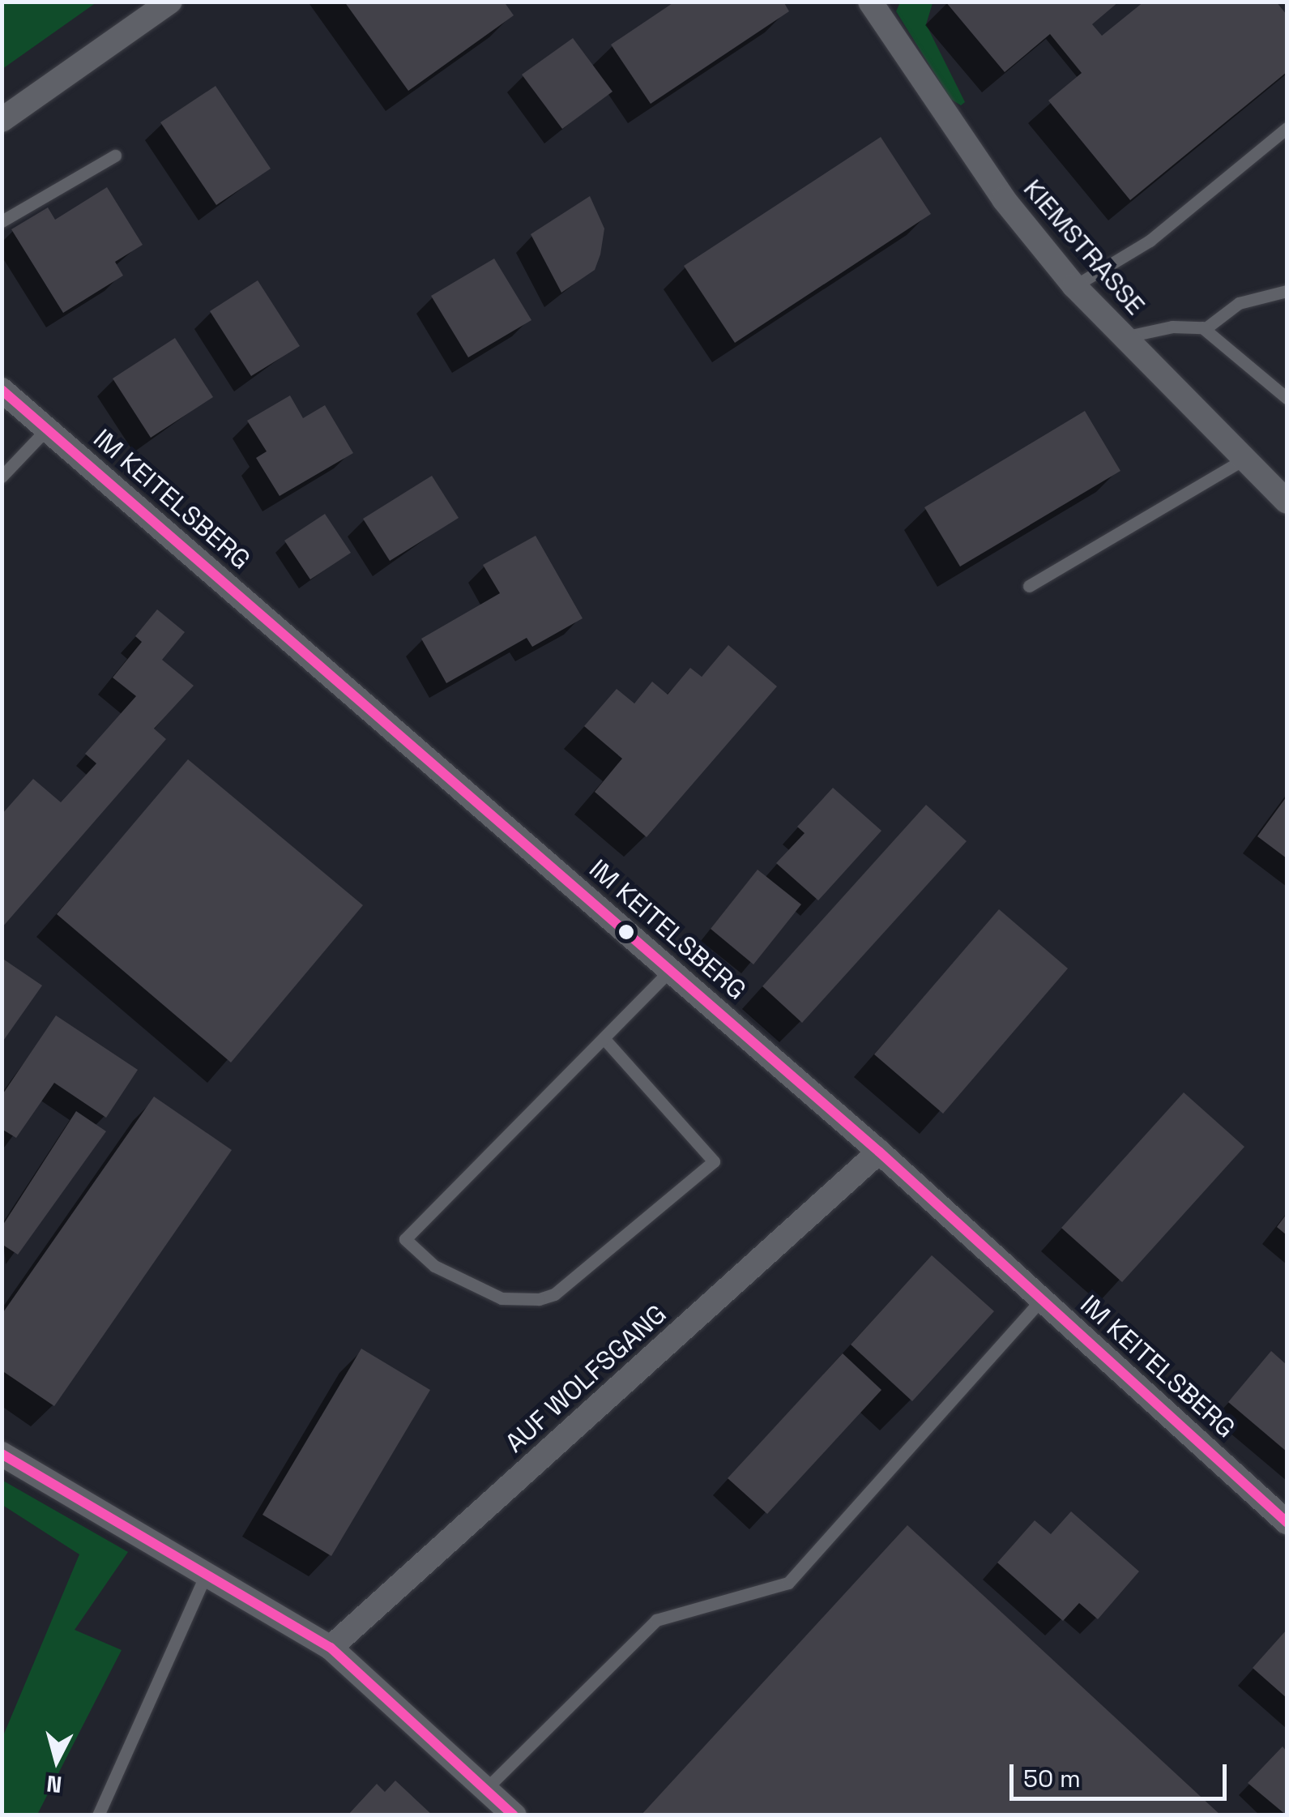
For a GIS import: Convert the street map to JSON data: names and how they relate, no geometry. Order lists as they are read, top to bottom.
{
  "streets": {
    "street": ["KIEMSTRASSE", "IM KEITELSBERG", "AUF WOLFSGANG"]
  },
  "crossings": [
    ["IM KEITELSBERG", "AUF WOLFSGANG"]
  ],
  "scale_bar": "50 m",
  "north": "bottom"
}
